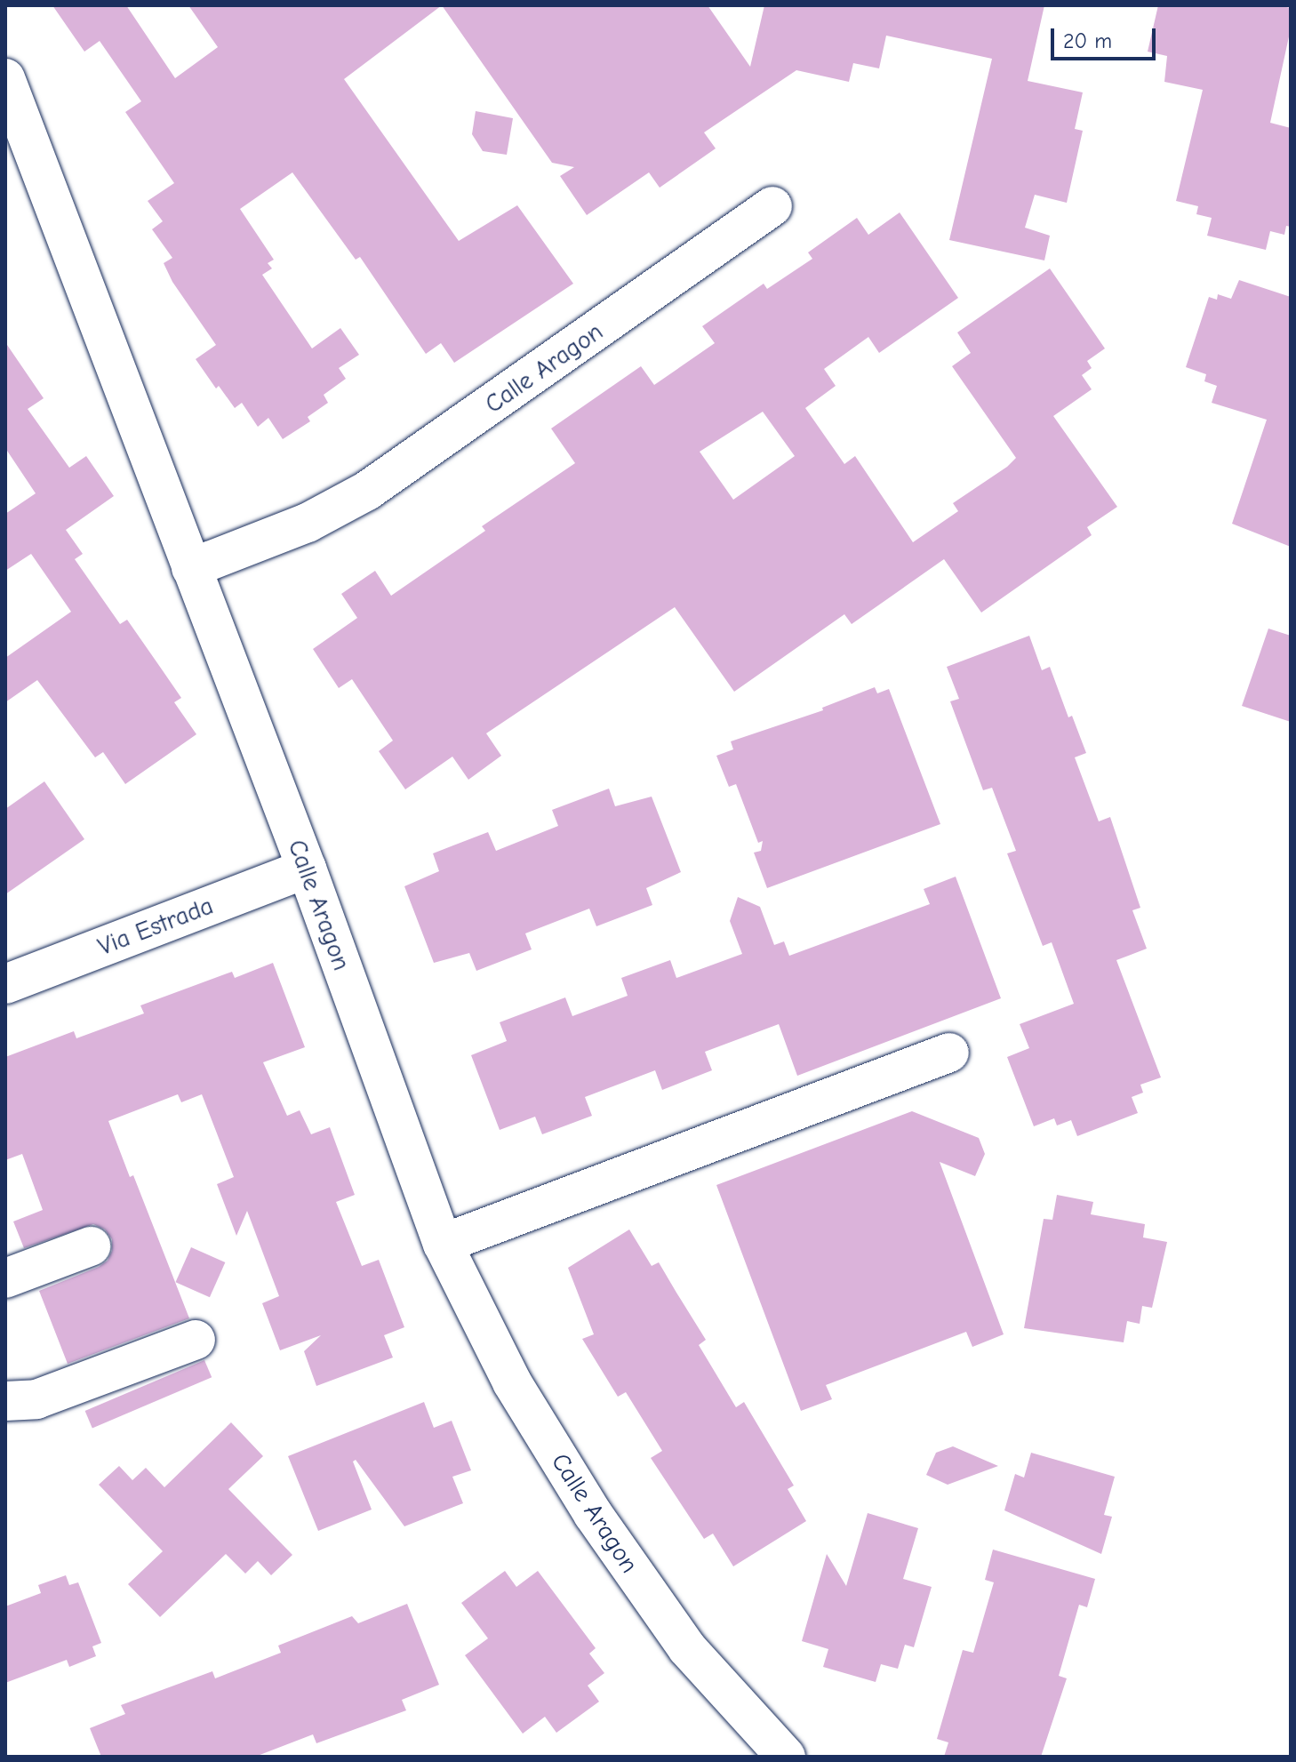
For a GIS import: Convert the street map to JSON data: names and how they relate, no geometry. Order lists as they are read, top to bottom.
{
  "streets": {
    "street": ["Calle Aragon", "Via Estrada"]
  },
  "crossings": [
    ["Calle Aragon", "Via Estrada"]
  ],
  "scale_bar": "20 m"
}
